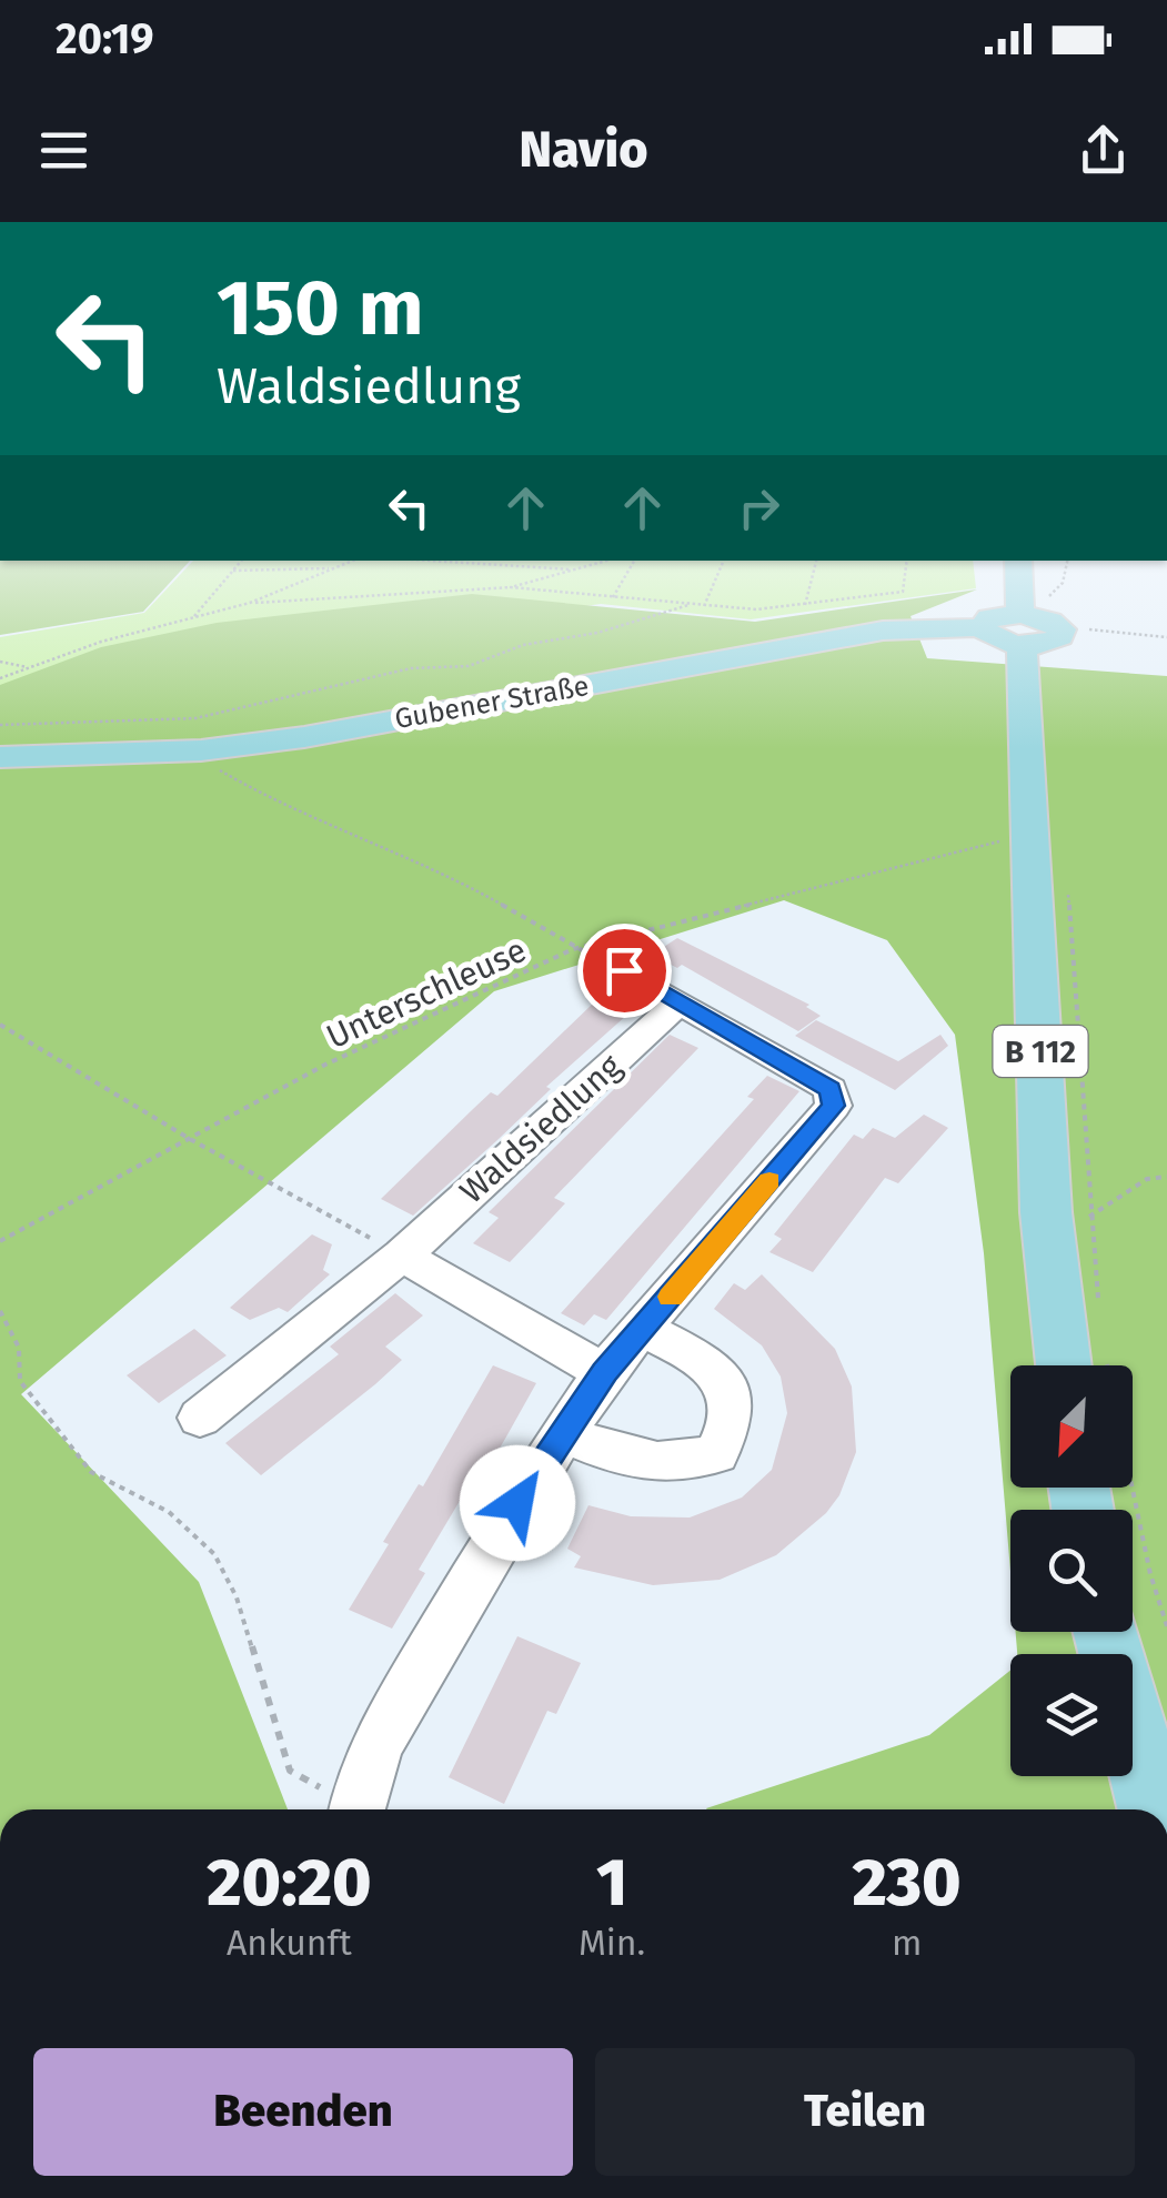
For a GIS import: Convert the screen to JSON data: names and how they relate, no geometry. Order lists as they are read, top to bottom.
{
  "streets": {
    "main road": ["Gubener Straße", "B 112"],
    "street": ["Waldsiedlung"],
    "path": ["Unterschleuse"]
  },
  "crossings": [
    ["Unterschleuse", "B 112"]
  ],
  "north": "bottom left",
  "page": {
    "status": "20:19",
    "header": "Navio",
    "turn": ["150 m", "Waldsiedlung"],
    "eta": [
      "20:20",
      "Ankunft",
      "1",
      "Min.",
      "230",
      "m"
    ],
    "buttons": ["Beenden", "Teilen"]
  }
}
